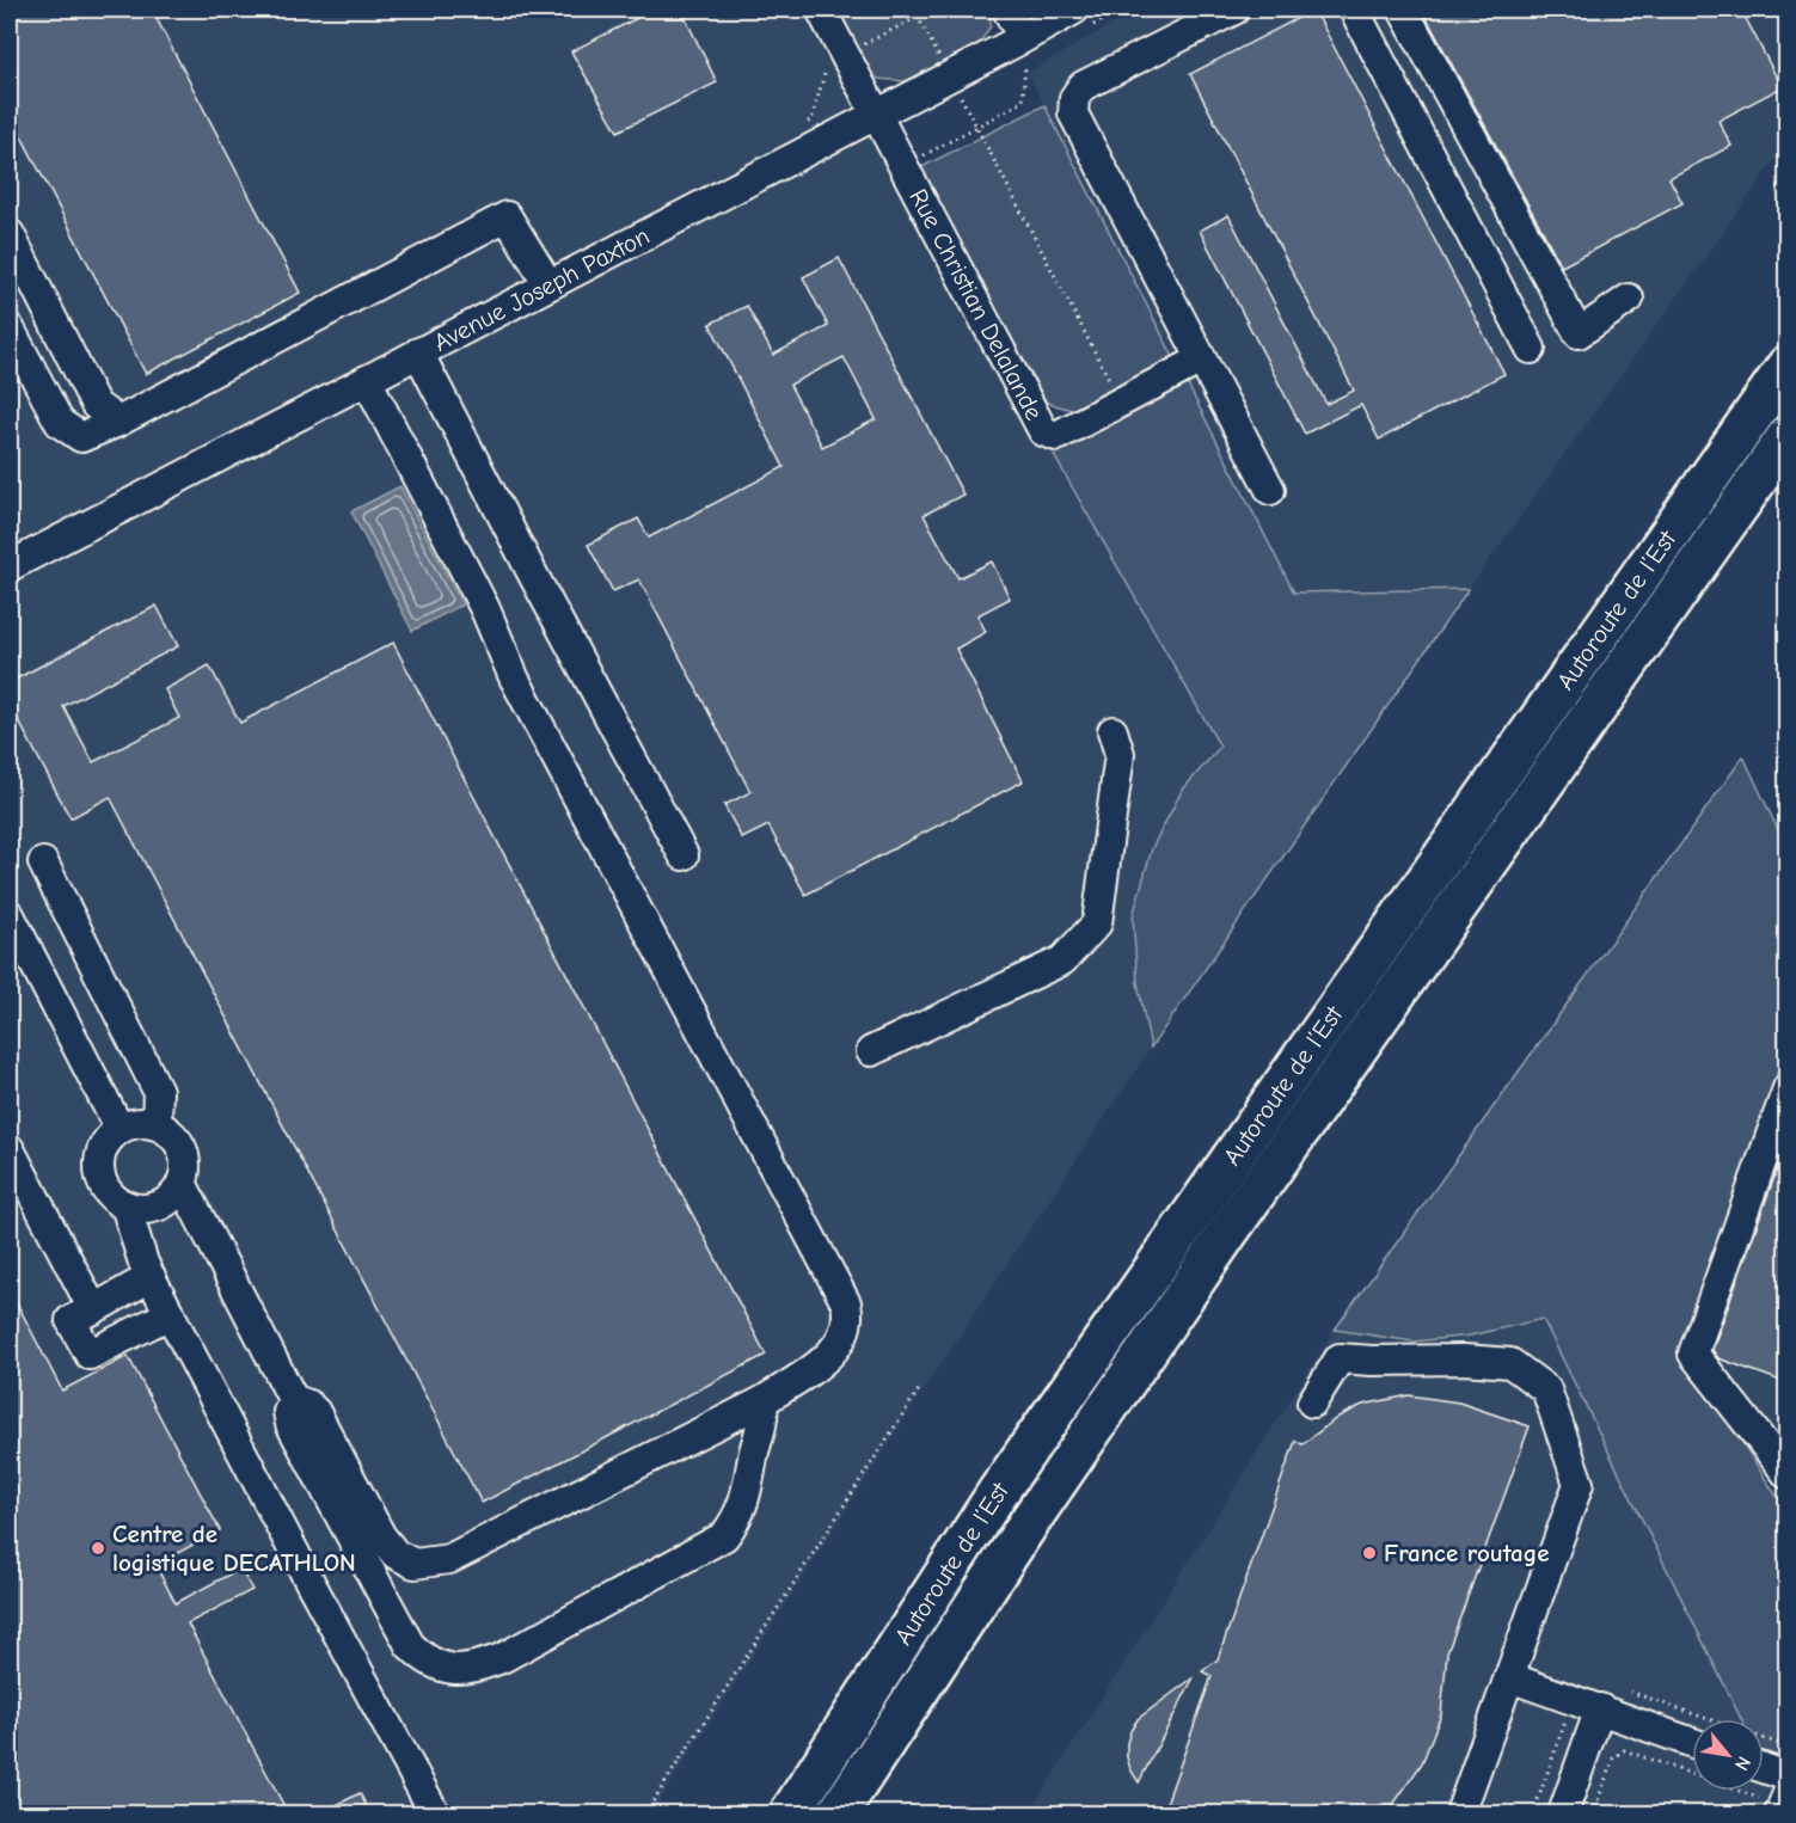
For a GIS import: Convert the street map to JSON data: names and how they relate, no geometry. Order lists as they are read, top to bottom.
{
  "streets": {
    "highway": ["Autoroute de l’Est"],
    "street": ["Avenue Joseph Paxton", "Rue Christian Delalande"]
  },
  "crossings": [
    ["Avenue Joseph Paxton", "Rue Christian Delalande"]
  ],
  "places": ["Centre de logistique DECATHLON", "France routage"],
  "north": "bottom right"
}
